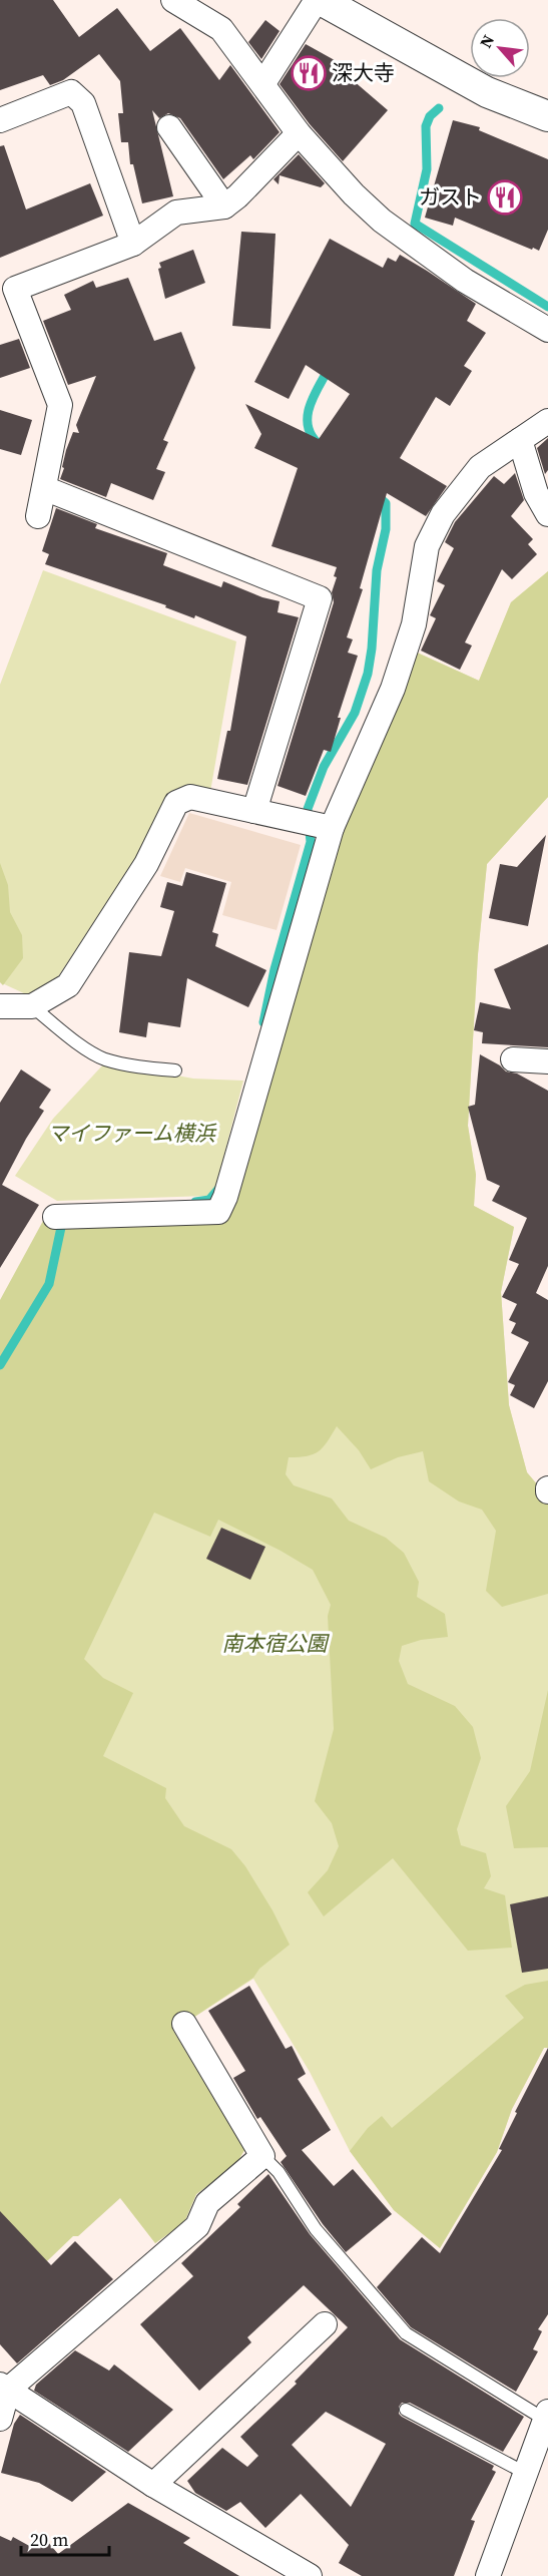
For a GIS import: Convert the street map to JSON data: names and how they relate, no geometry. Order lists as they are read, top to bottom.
{
  "parks": ["マイファーム横浜", "南本宿公園"],
  "places": {
    "restaurant": ["深大寺", "ガスト"]
  },
  "scale_bar": "20 m",
  "north": "top left"
}
